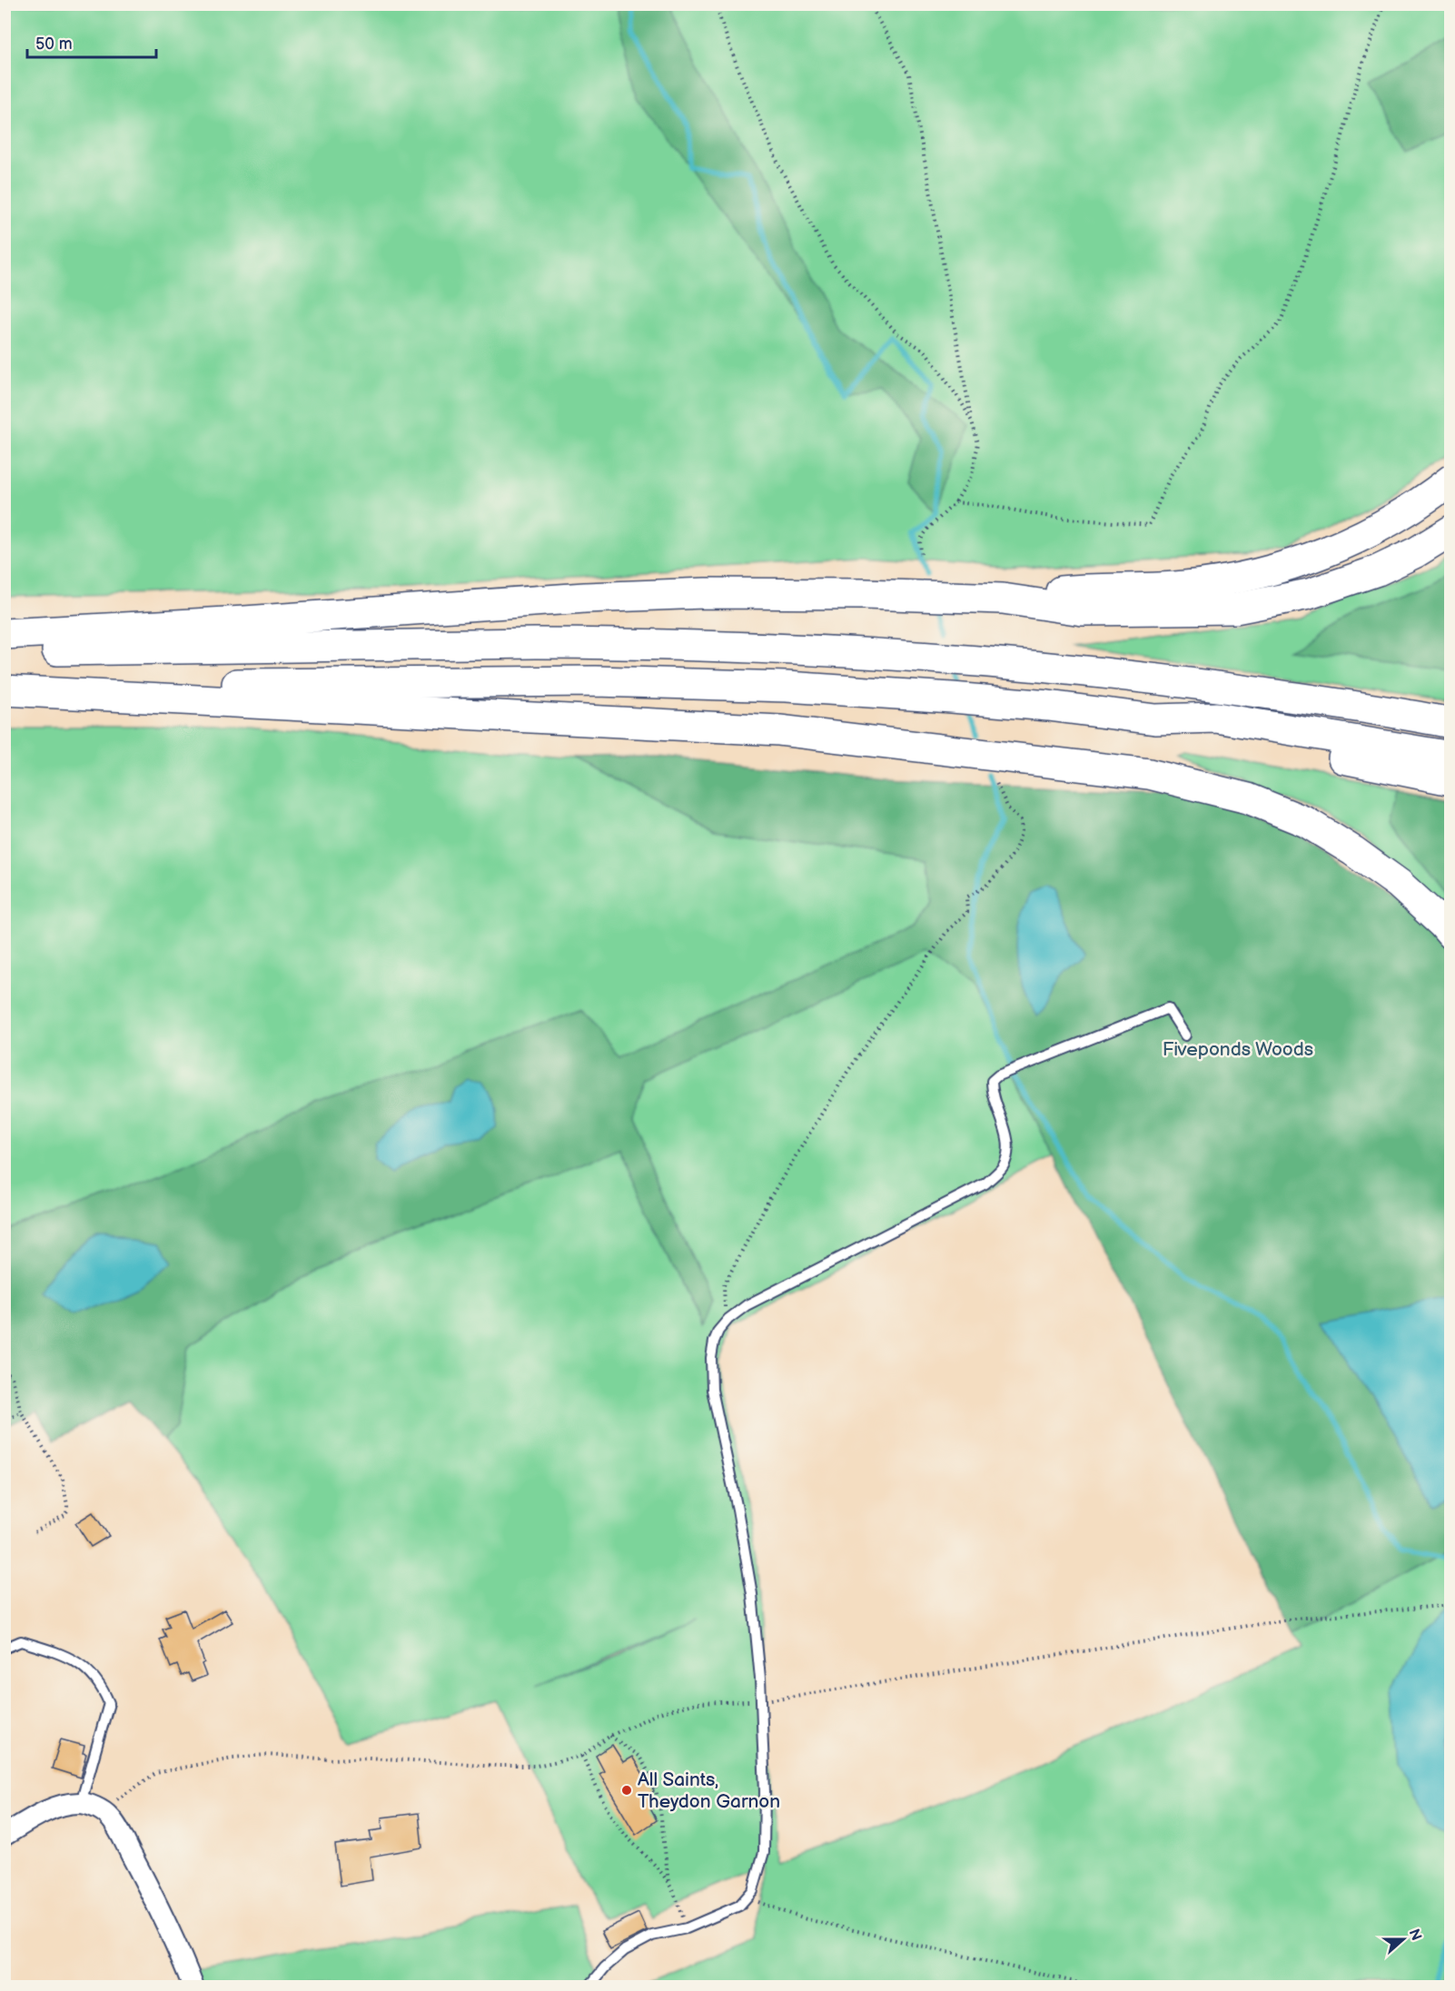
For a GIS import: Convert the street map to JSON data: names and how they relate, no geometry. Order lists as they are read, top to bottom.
{
  "parks": ["Fiveponds Woods"],
  "places": ["All Saints, Theydon Garnon"],
  "scale_bar": "50 m",
  "north": "right"
}
